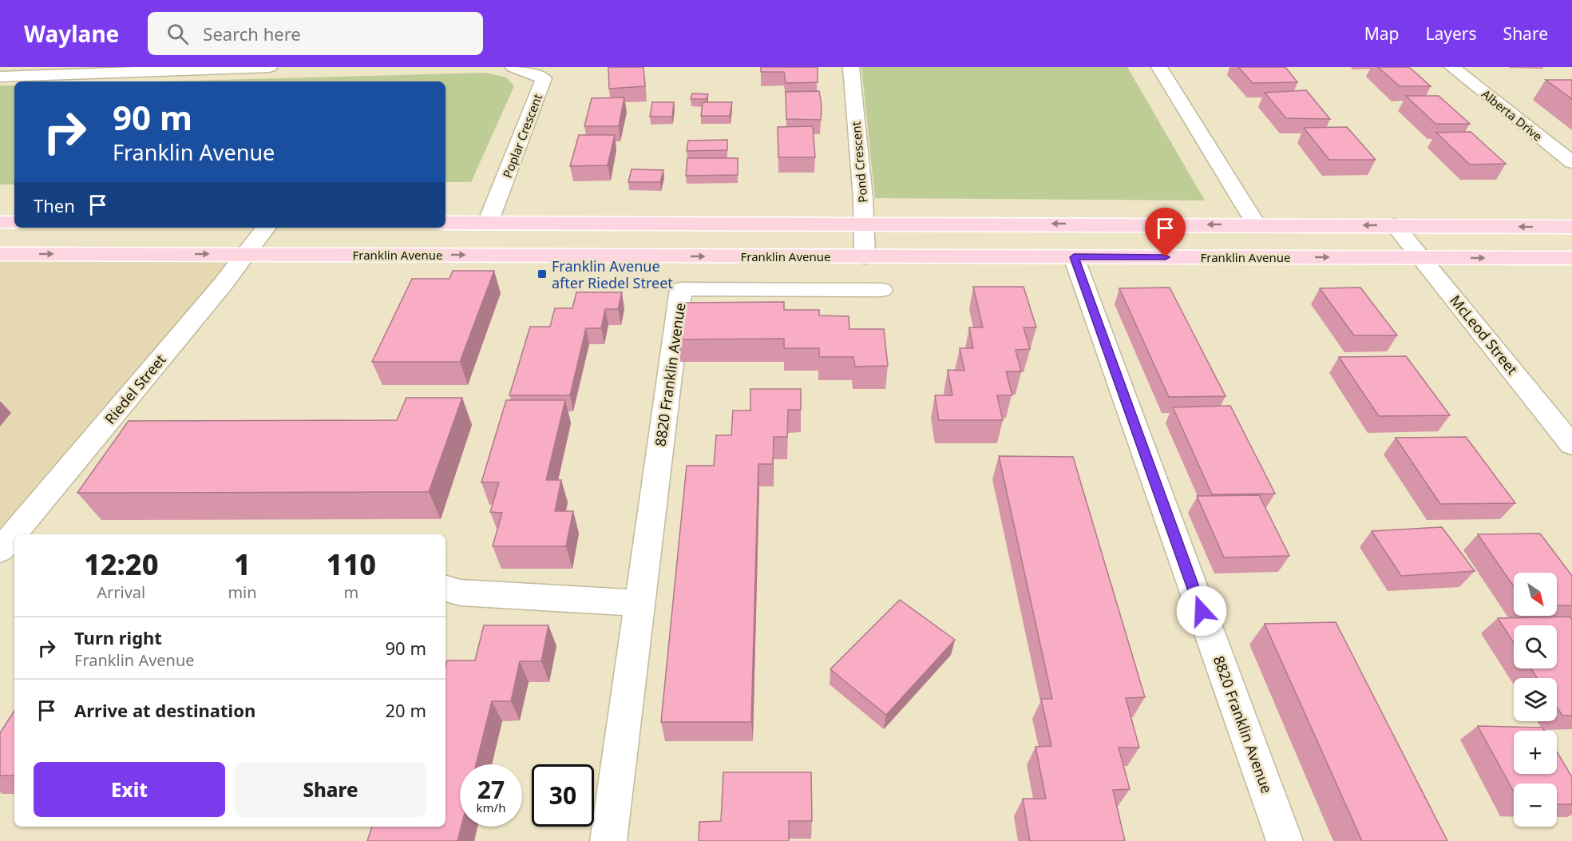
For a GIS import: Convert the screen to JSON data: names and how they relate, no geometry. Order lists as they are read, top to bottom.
{
  "streets": {
    "main road": ["Franklin Avenue"],
    "street": [
      "Alberta Drive",
      "Poplar Crescent",
      "Pond Crescent",
      "McLeod Street",
      "8820 Franklin Avenue",
      "Riedel Street"
    ]
  },
  "crossings": [
    ["Pond Crescent", "Franklin Avenue"],
    ["Franklin Avenue", "McLeod Street"],
    ["Franklin Avenue", "8820 Franklin Avenue"],
    ["Franklin Avenue", "Riedel Street"]
  ],
  "places": {
    "transit": ["Franklin Avenue after Riedel Street"]
  },
  "north": "bottom right",
  "page": {
    "header": "Waylane",
    "search": "Search here",
    "nav": ["Map", "Layers", "Share"],
    "turn": ["90 m", "Franklin Avenue"],
    "then": "Then",
    "eta": [
      "12:20",
      "Arrival",
      "1",
      "min",
      "110",
      "m"
    ],
    "map_buttons": ["+", "−"],
    "list": [
      {
        "name": "Turn right",
        "note": "Franklin Avenue",
        "value": "90 m"
      },
      {
        "name": "Arrive at destination",
        "value": "20 m"
      }
    ],
    "buttons": ["Exit", "Share"],
    "speed": "27 km/h",
    "limit": "30"
  }
}
